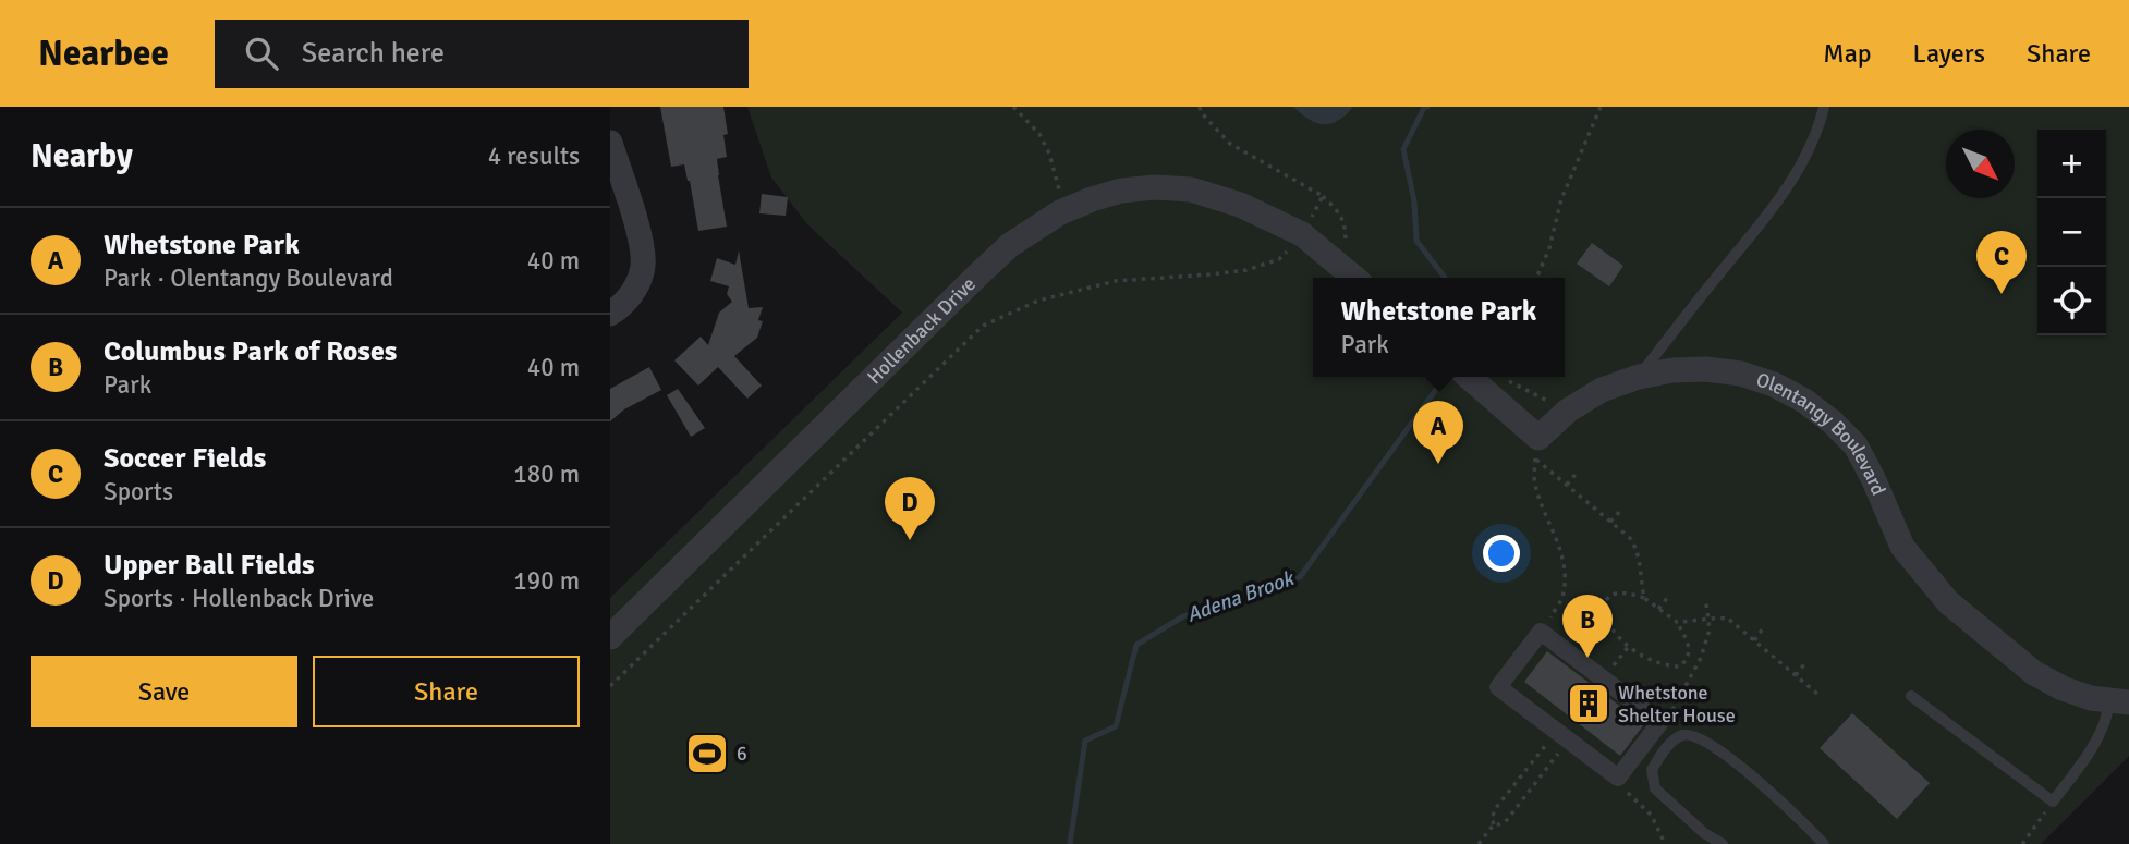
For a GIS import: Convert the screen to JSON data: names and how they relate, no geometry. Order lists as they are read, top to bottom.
{
  "streets": {
    "street": ["Hollenback Drive", "Olentangy Boulevard"]
  },
  "water": ["Adena Brook"],
  "places": {
    "building": ["Whetstone Shelter House"],
    "sports": ["6"]
  },
  "north": "bottom right",
  "page": {
    "header": "Nearbee",
    "search": "Search here",
    "nav": ["Map", "Layers", "Share"],
    "heading": ["Nearby", "4 results"],
    "map_buttons": ["+", "−"],
    "list": [
      {
        "mark": "A",
        "name": "Whetstone Park",
        "note": "Park · Olentangy Boulevard",
        "value": "40 m"
      },
      {
        "mark": "B",
        "name": "Columbus Park of Roses",
        "note": "Park",
        "value": "40 m"
      },
      {
        "mark": "C",
        "name": "Soccer Fields",
        "note": "Sports",
        "value": "180 m"
      },
      {
        "mark": "D",
        "name": "Upper Ball Fields",
        "note": "Sports · Hollenback Drive",
        "value": "190 m"
      }
    ],
    "pins": [
      "C",
      "A",
      "D",
      "B"
    ],
    "popup": ["Whetstone Park", "Park"],
    "buttons": ["Save", "Share"]
  }
}
